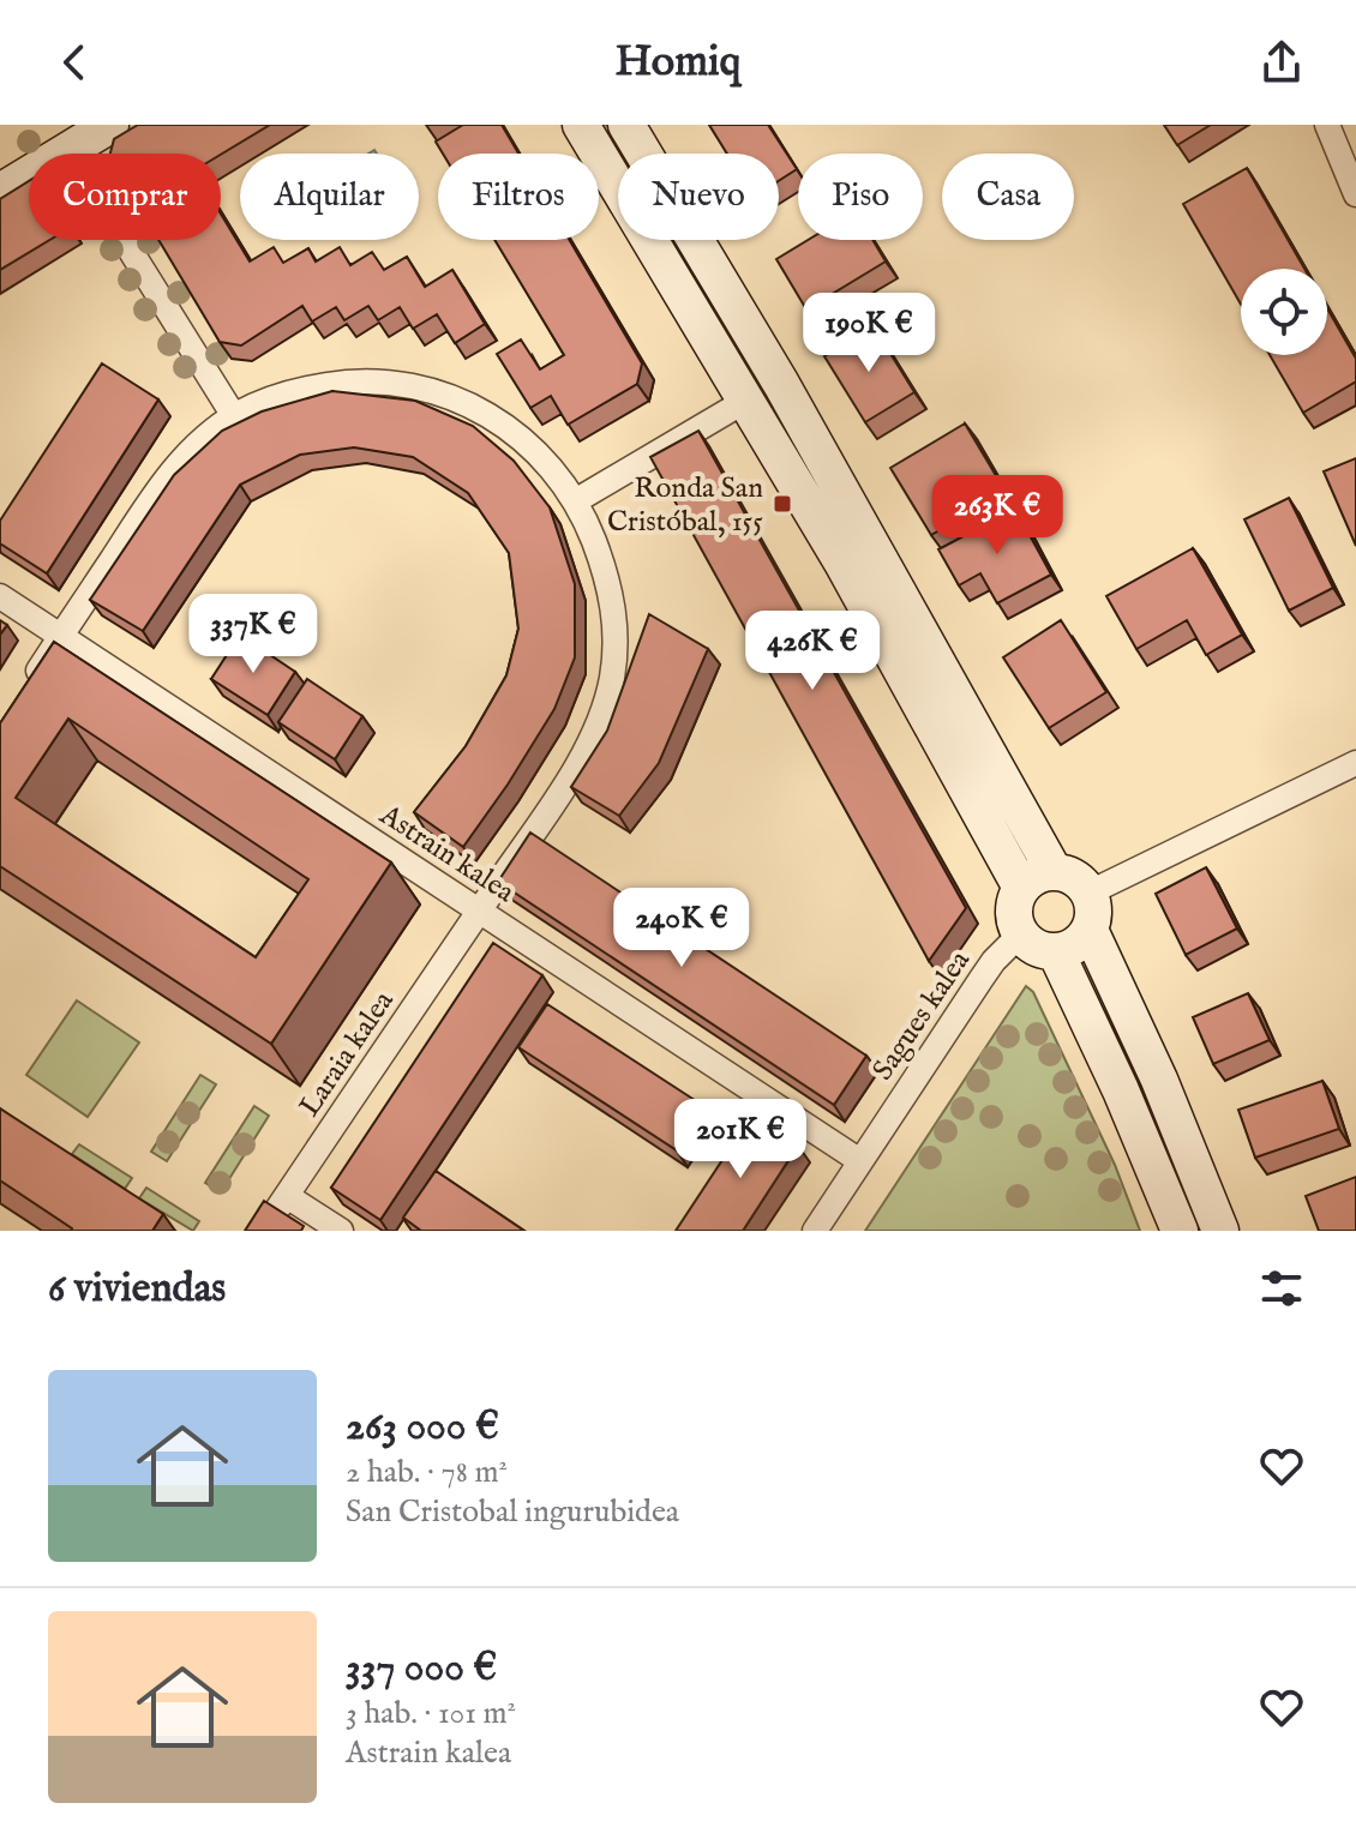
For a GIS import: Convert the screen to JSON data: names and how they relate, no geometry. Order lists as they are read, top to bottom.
{
  "streets": {
    "street": ["Astrain kalea", "Sagues kalea", "Laraia kalea"]
  },
  "crossings": [
    ["Astrain kalea", "Sagues kalea"],
    ["Astrain kalea", "Laraia kalea"]
  ],
  "places": {
    "transit": ["Ronda San Cristóbal, 155"]
  },
  "page": {
    "header": "Homiq",
    "chip": [
      "Comprar",
      "Alquilar",
      "Filtros",
      "Nuevo",
      "Piso",
      "Casa"
    ],
    "price": [
      "190K €",
      "263K €",
      "337K €",
      "426K €",
      "240K €",
      "201K €"
    ],
    "heading": "6 viviendas",
    "list": [
      {
        "name": "263 000 €",
        "note": "2 hab. · 78 m² · San Cristobal ingurubidea"
      },
      {
        "name": "337 000 €",
        "note": "3 hab. · 101 m² · Astrain kalea"
      }
    ]
  }
}
